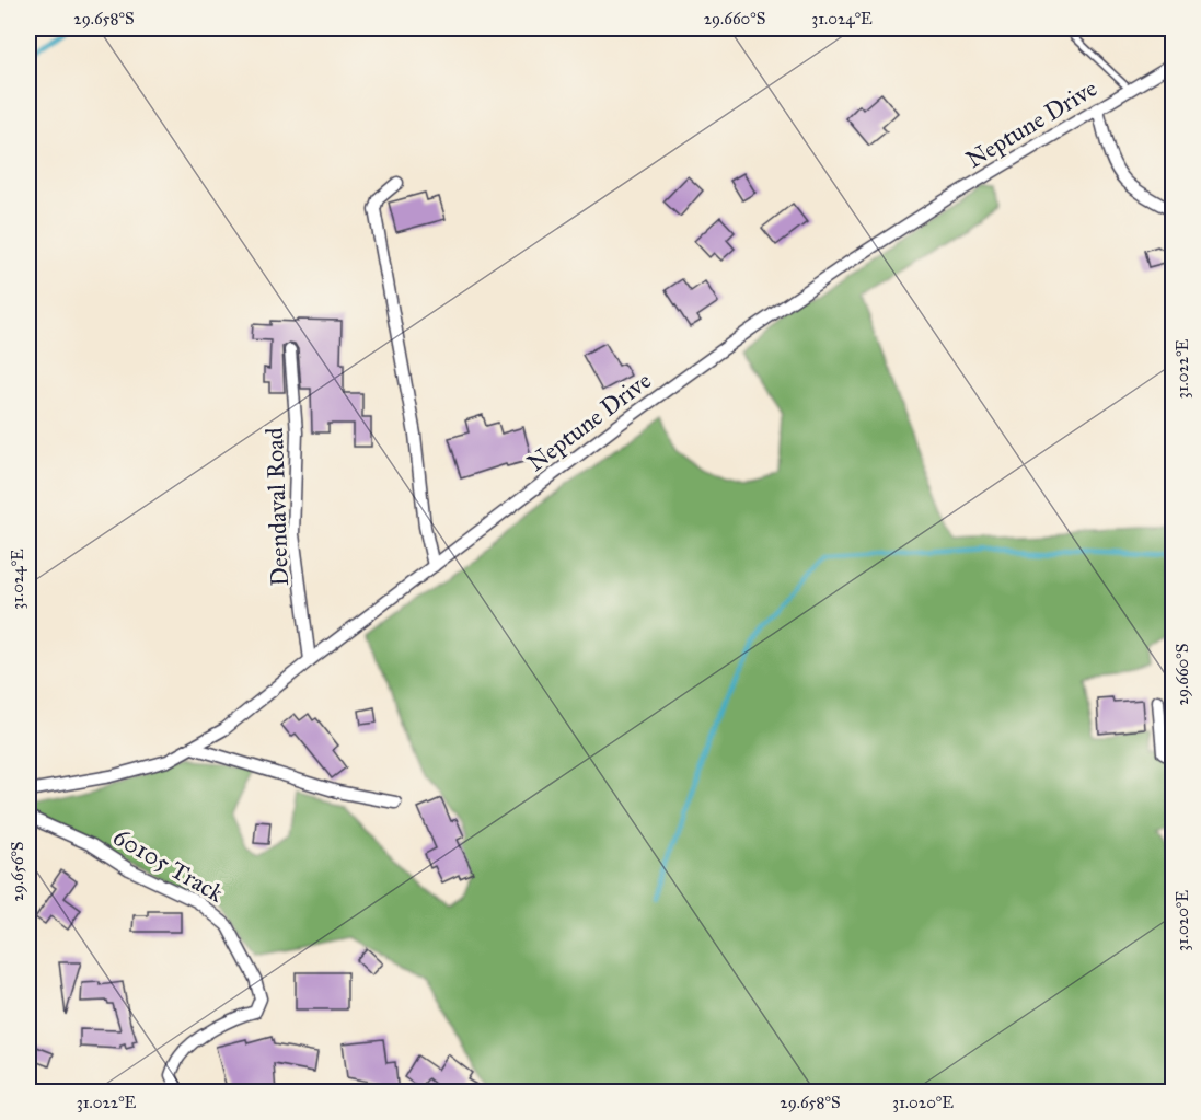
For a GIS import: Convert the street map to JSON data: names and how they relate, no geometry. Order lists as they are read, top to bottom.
{
  "streets": {
    "street": ["Neptune Drive", "Deendaval Road", "60105 Track"]
  },
  "crossings": [
    ["Neptune Drive", "Deendaval Road"]
  ],
  "coordinates": [
    "29.658°S",
    "29.660°S",
    "31.024°E",
    "31.022°E",
    "29.656°S",
    "31.020°E"
  ]
}
